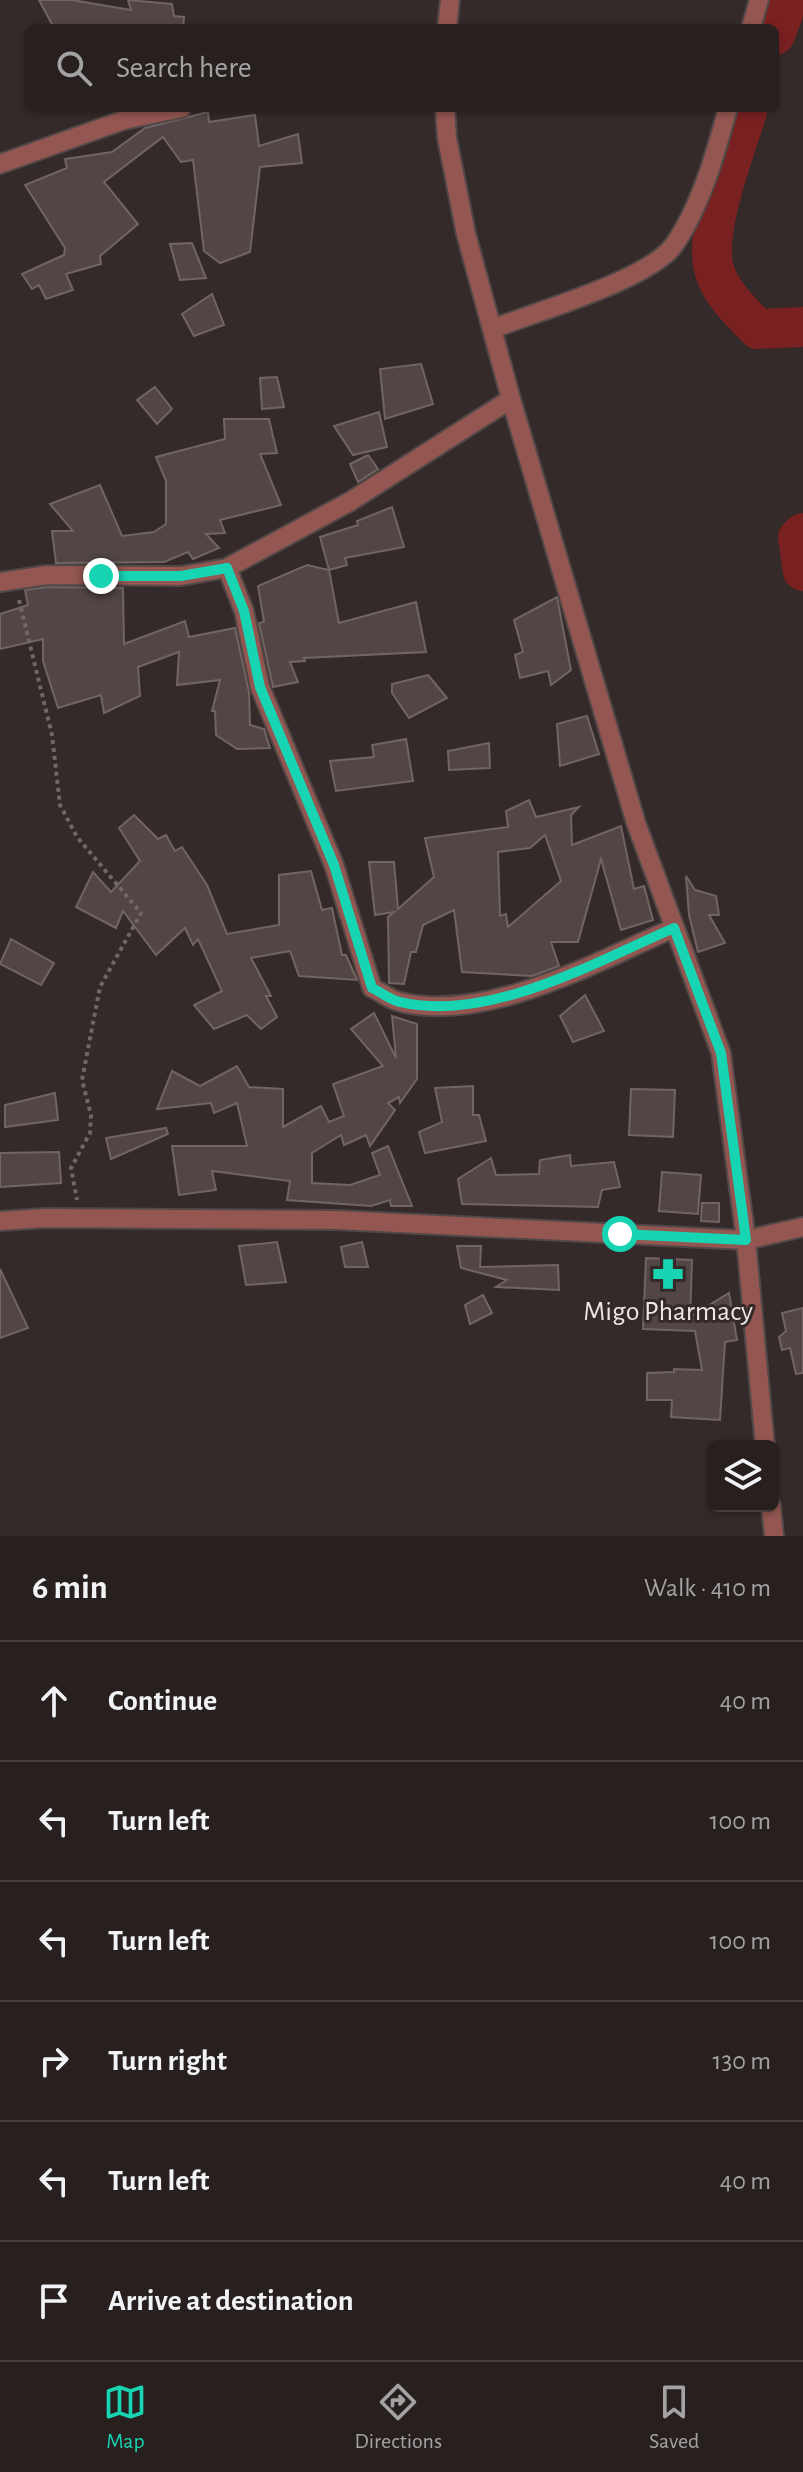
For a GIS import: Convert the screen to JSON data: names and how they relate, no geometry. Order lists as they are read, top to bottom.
{
  "places": {
    "pharmacy": ["Migo Pharmacy"]
  },
  "page": {
    "search": "Search here",
    "heading": ["6 min", "Walk · 410 m"],
    "list": [
      ["Continue", "40 m"],
      ["Turn left", "100 m"],
      ["Turn left", "100 m"],
      ["Turn right", "130 m"],
      ["Turn left", "40 m"],
      "Arrive at destination"
    ],
    "nav": ["Map", "Directions", "Saved"]
  }
}
